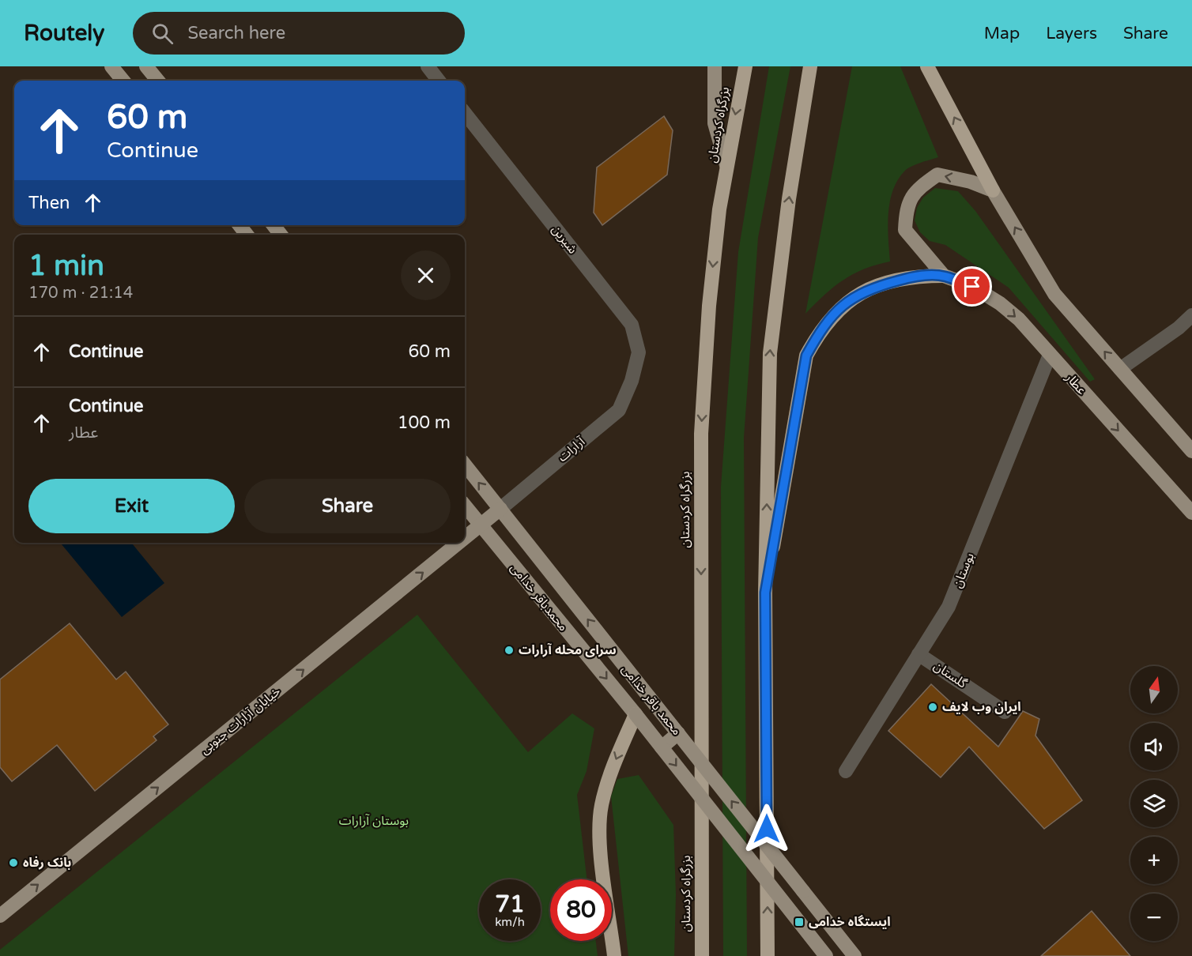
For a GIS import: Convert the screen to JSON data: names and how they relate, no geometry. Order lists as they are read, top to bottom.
{
  "streets": {
    "highway": ["بزرگراه کردستان"],
    "main road": [
      "عطار",
      "محمدباقر خدامی",
      "محمد باقر خدامی",
      "خیابان آرارات جنوبی"
    ],
    "street": [
      "شیرین",
      "آرارات",
      "بوستان",
      "گلستان"
    ]
  },
  "crossings": [
    ["شیرین", "آرارات"],
    ["عطار", "بوستان"],
    ["آرارات", "محمد باقر خدامی"],
    ["آرارات", "خیابان آرارات جنوبی"],
    ["بوستان", "گلستان"],
    ["محمدباقر خدامی", "محمد باقر خدامی"],
    ["محمدباقر خدامی", "خیابان آرارات جنوبی"],
    ["محمد باقر خدامی", "خیابان آرارات جنوبی"]
  ],
  "one_way": ["محمدباقر خدامی", "خیابان آرارات جنوبی"],
  "parks": ["بوستان آرارات"],
  "places": {
    "other": ["سرای محله آرارات", "ایران وب لایف", "بانک رفاه"],
    "transit": ["ایستگاه خدامی"]
  },
  "north": "top",
  "page": {
    "header": "Routely",
    "search": "Search here",
    "nav": ["Map", "Layers", "Share"],
    "turn": ["60 m", "Continue"],
    "then": "Then",
    "heading": ["1 min", "170 m · 21:14"],
    "list": [
      {
        "name": "Continue",
        "value": "60 m"
      },
      {
        "name": "Continue",
        "note": "عطار",
        "value": "100 m"
      }
    ],
    "buttons": ["Exit", "Share"],
    "map_buttons": ["+", "−"],
    "speed": "71 km/h",
    "limit": "80"
  }
}
